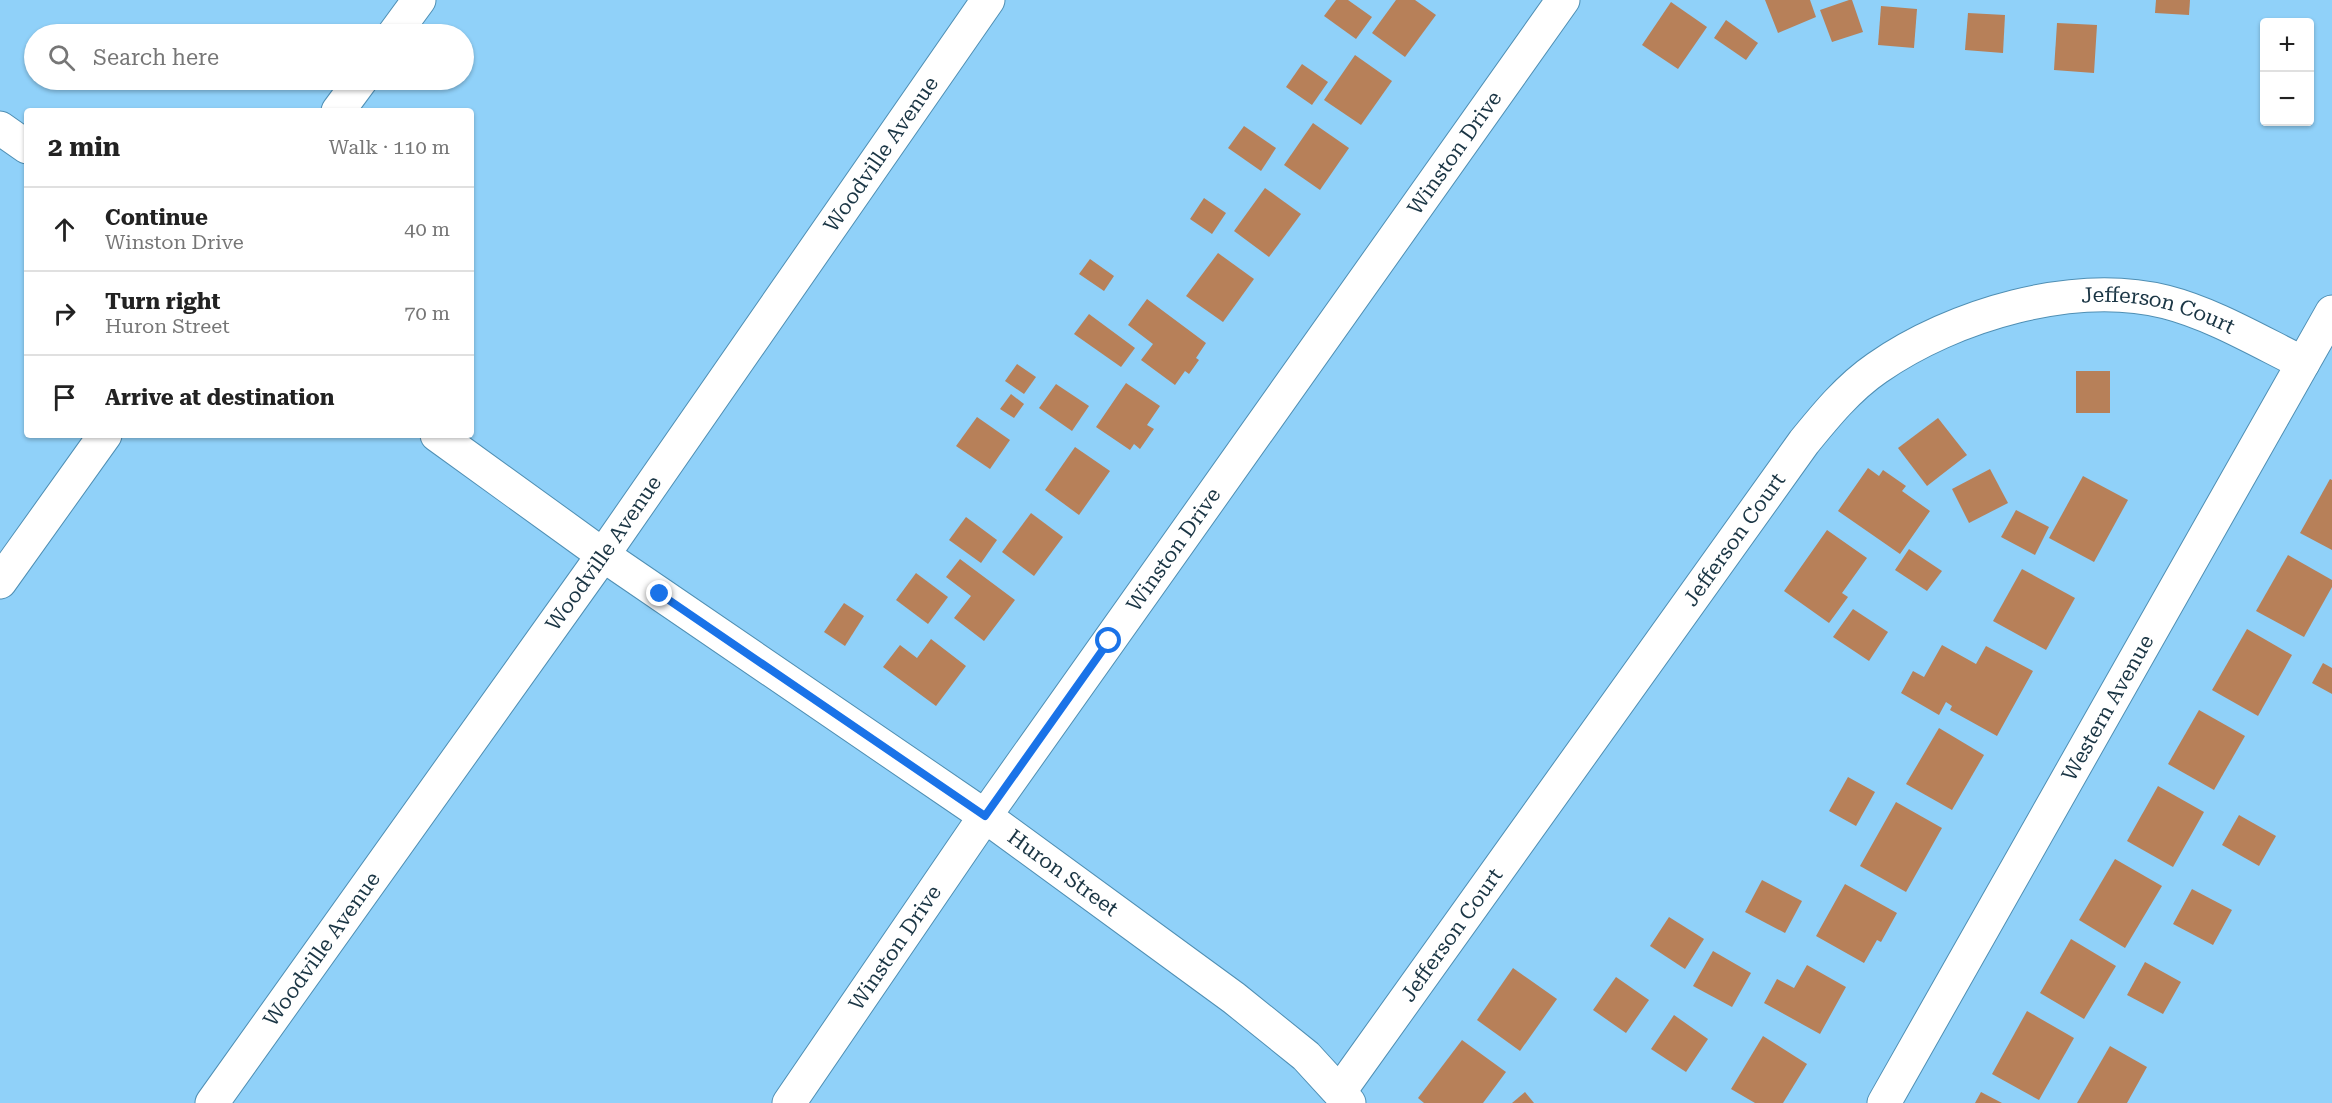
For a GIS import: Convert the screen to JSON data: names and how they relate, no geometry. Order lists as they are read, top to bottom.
{
  "streets": {
    "street": [
      "Winston Drive",
      "Woodville Avenue",
      "Jefferson Court",
      "Western Avenue",
      "Huron Street"
    ]
  },
  "crossings": [
    ["Winston Drive", "Huron Street"],
    ["Woodville Avenue", "Huron Street"],
    ["Jefferson Court", "Western Avenue"],
    ["Jefferson Court", "Huron Street"]
  ],
  "page": {
    "map_buttons": ["+", "−"],
    "search": "Search here",
    "heading": ["2 min", "Walk · 110 m"],
    "list": [
      ["Continue", "Winston Drive", "40 m"],
      ["Turn right", "Huron Street", "70 m"],
      "Arrive at destination"
    ]
  }
}
